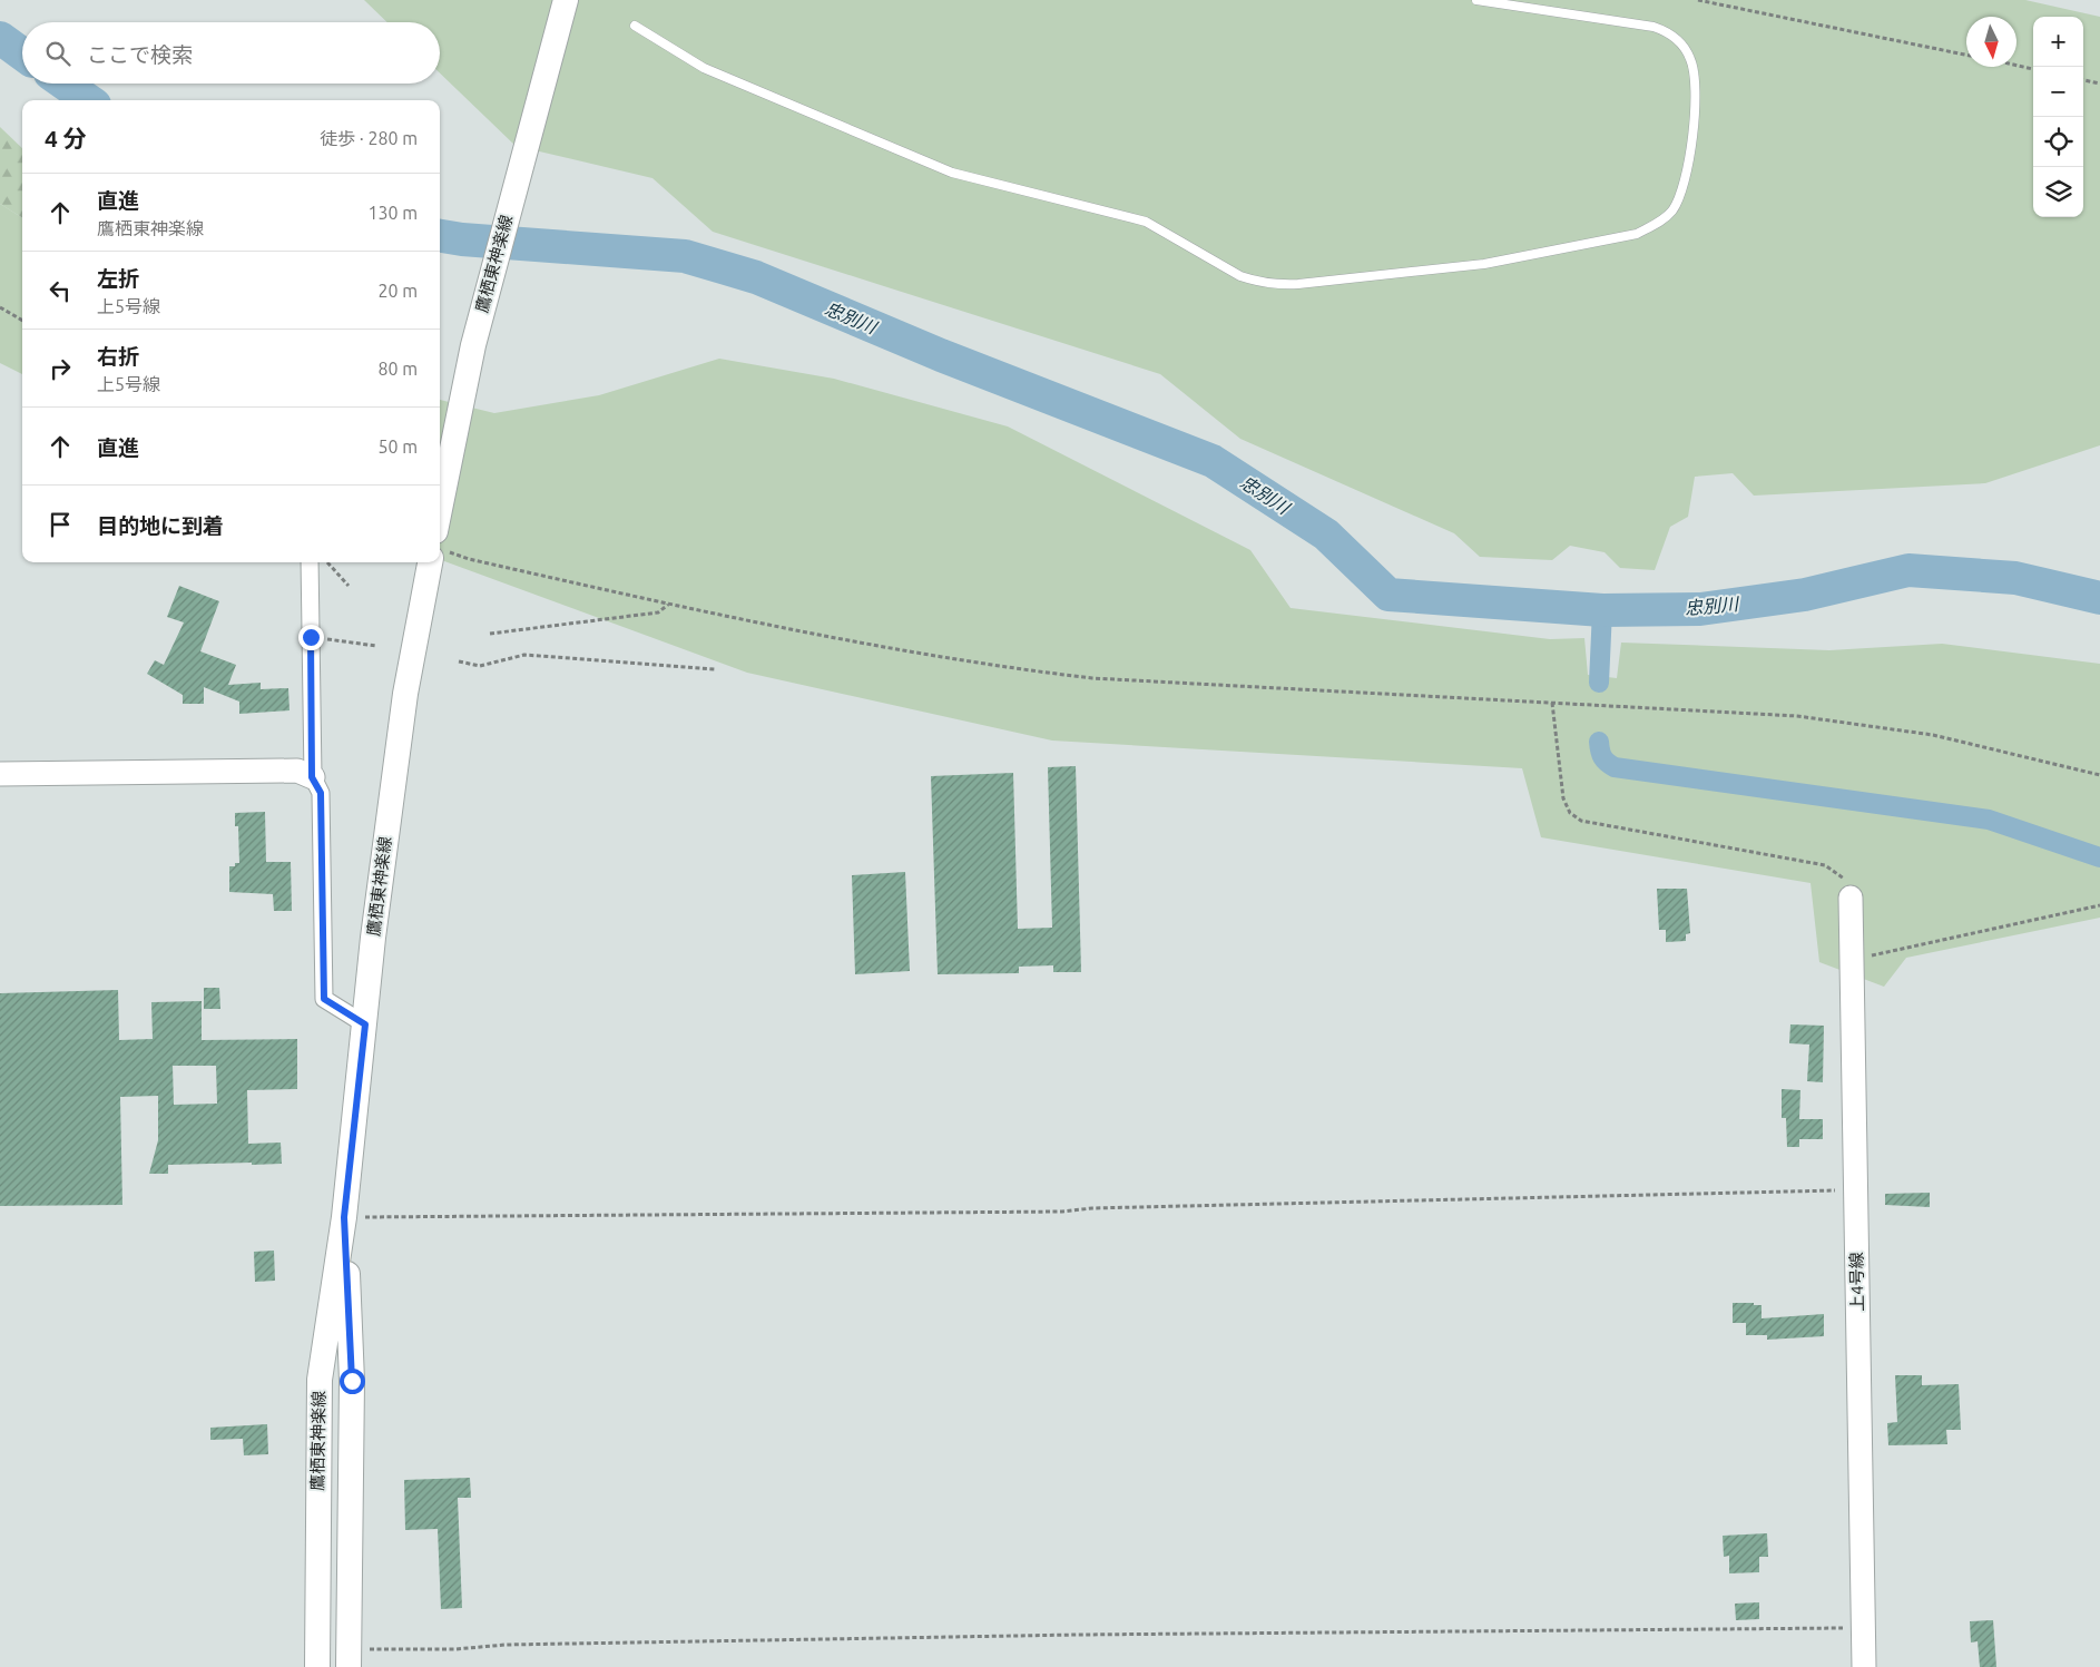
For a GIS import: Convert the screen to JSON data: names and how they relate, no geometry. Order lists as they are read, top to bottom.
{
  "streets": {
    "main road": ["鷹栖東神楽線"],
    "street": ["上4号線"]
  },
  "water": ["忠別川"],
  "north": "bottom",
  "page": {
    "map_buttons": ["+", "−"],
    "search": "ここで検索",
    "heading": ["4 分", "徒歩 · 280 m"],
    "list": [
      ["直進", "鷹栖東神楽線", "130 m"],
      ["左折", "上5号線", "20 m"],
      ["右折", "上5号線", "80 m"],
      ["直進", "50 m"],
      "目的地に到着"
    ]
  }
}
